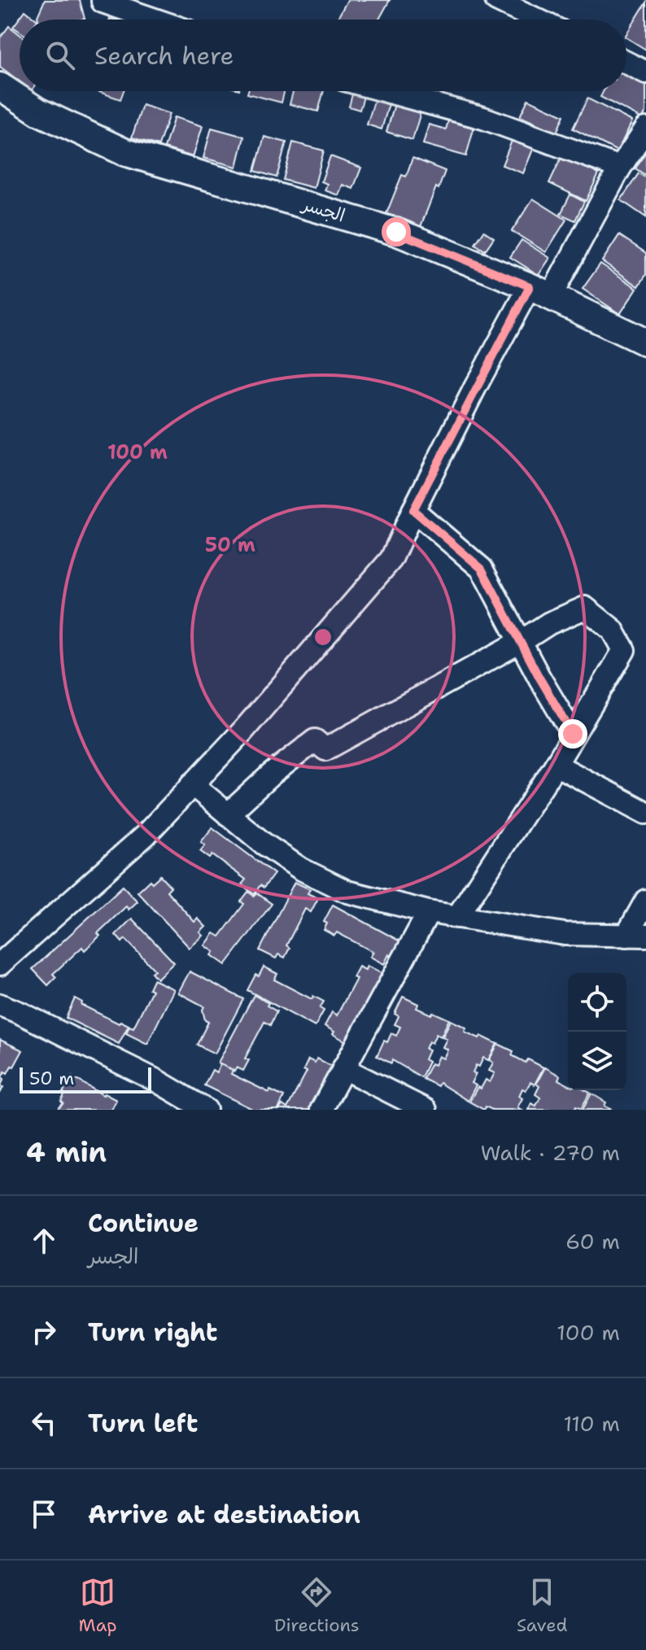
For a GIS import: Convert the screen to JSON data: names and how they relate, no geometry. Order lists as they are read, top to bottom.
{
  "streets": {
    "street": ["الجسر"]
  },
  "scale_bar": "50 m",
  "page": {
    "search": "Search here",
    "scale": "50 m",
    "heading": ["4 min", "Walk · 270 m"],
    "list": [
      ["Continue", "الجسر", "60 m"],
      ["Turn right", "100 m"],
      ["Turn left", "110 m"],
      "Arrive at destination"
    ],
    "nav": ["Map", "Directions", "Saved"]
  },
  "rings": ["100 m", "50 m"]
}
